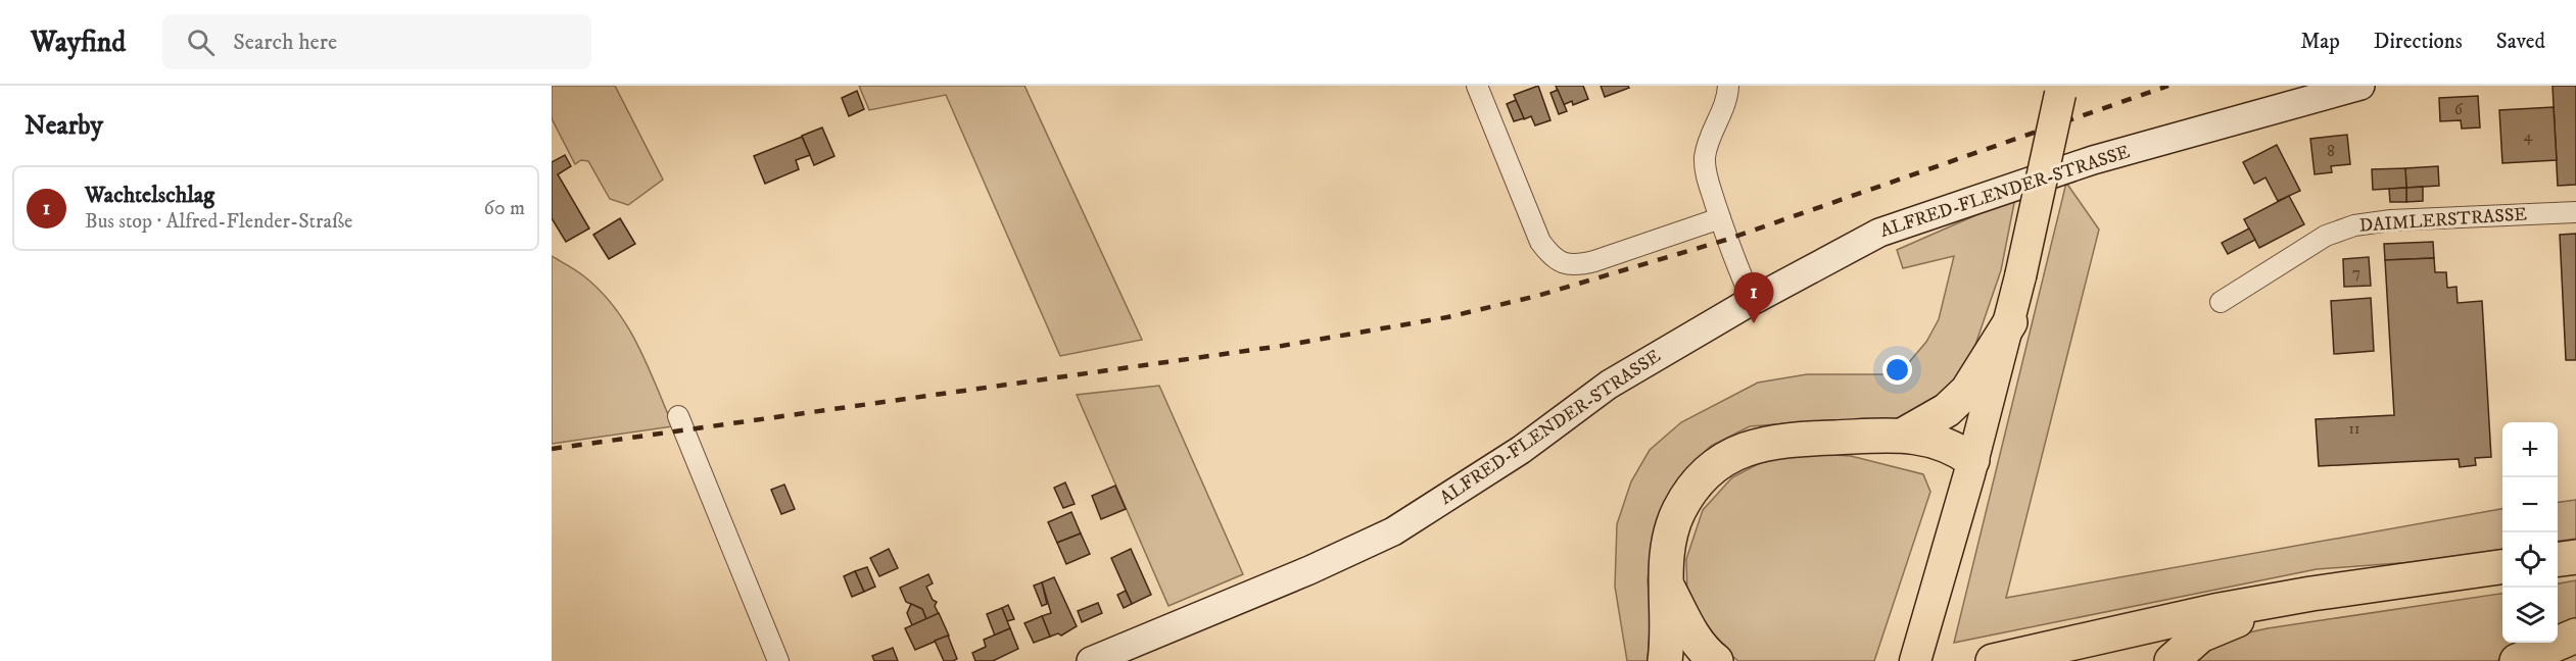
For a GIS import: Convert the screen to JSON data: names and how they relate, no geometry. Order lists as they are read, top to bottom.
{
  "streets": {
    "street": ["ALFRED-FLENDER-STRASSE", "DAIMLERSTRASSE"]
  },
  "house_numbers": [
    "6",
    "4",
    "8",
    "7",
    "11"
  ],
  "page": {
    "header": "Wayfind",
    "search": "Search here",
    "nav": ["Map", "Directions", "Saved"],
    "heading": "Nearby",
    "list": [
      {
        "mark": "1",
        "name": "Wachtelschlag",
        "note": "Bus stop · Alfred-Flender-Straße",
        "value": "60 m"
      }
    ],
    "pins": "1",
    "map_buttons": ["+", "−"]
  }
}
